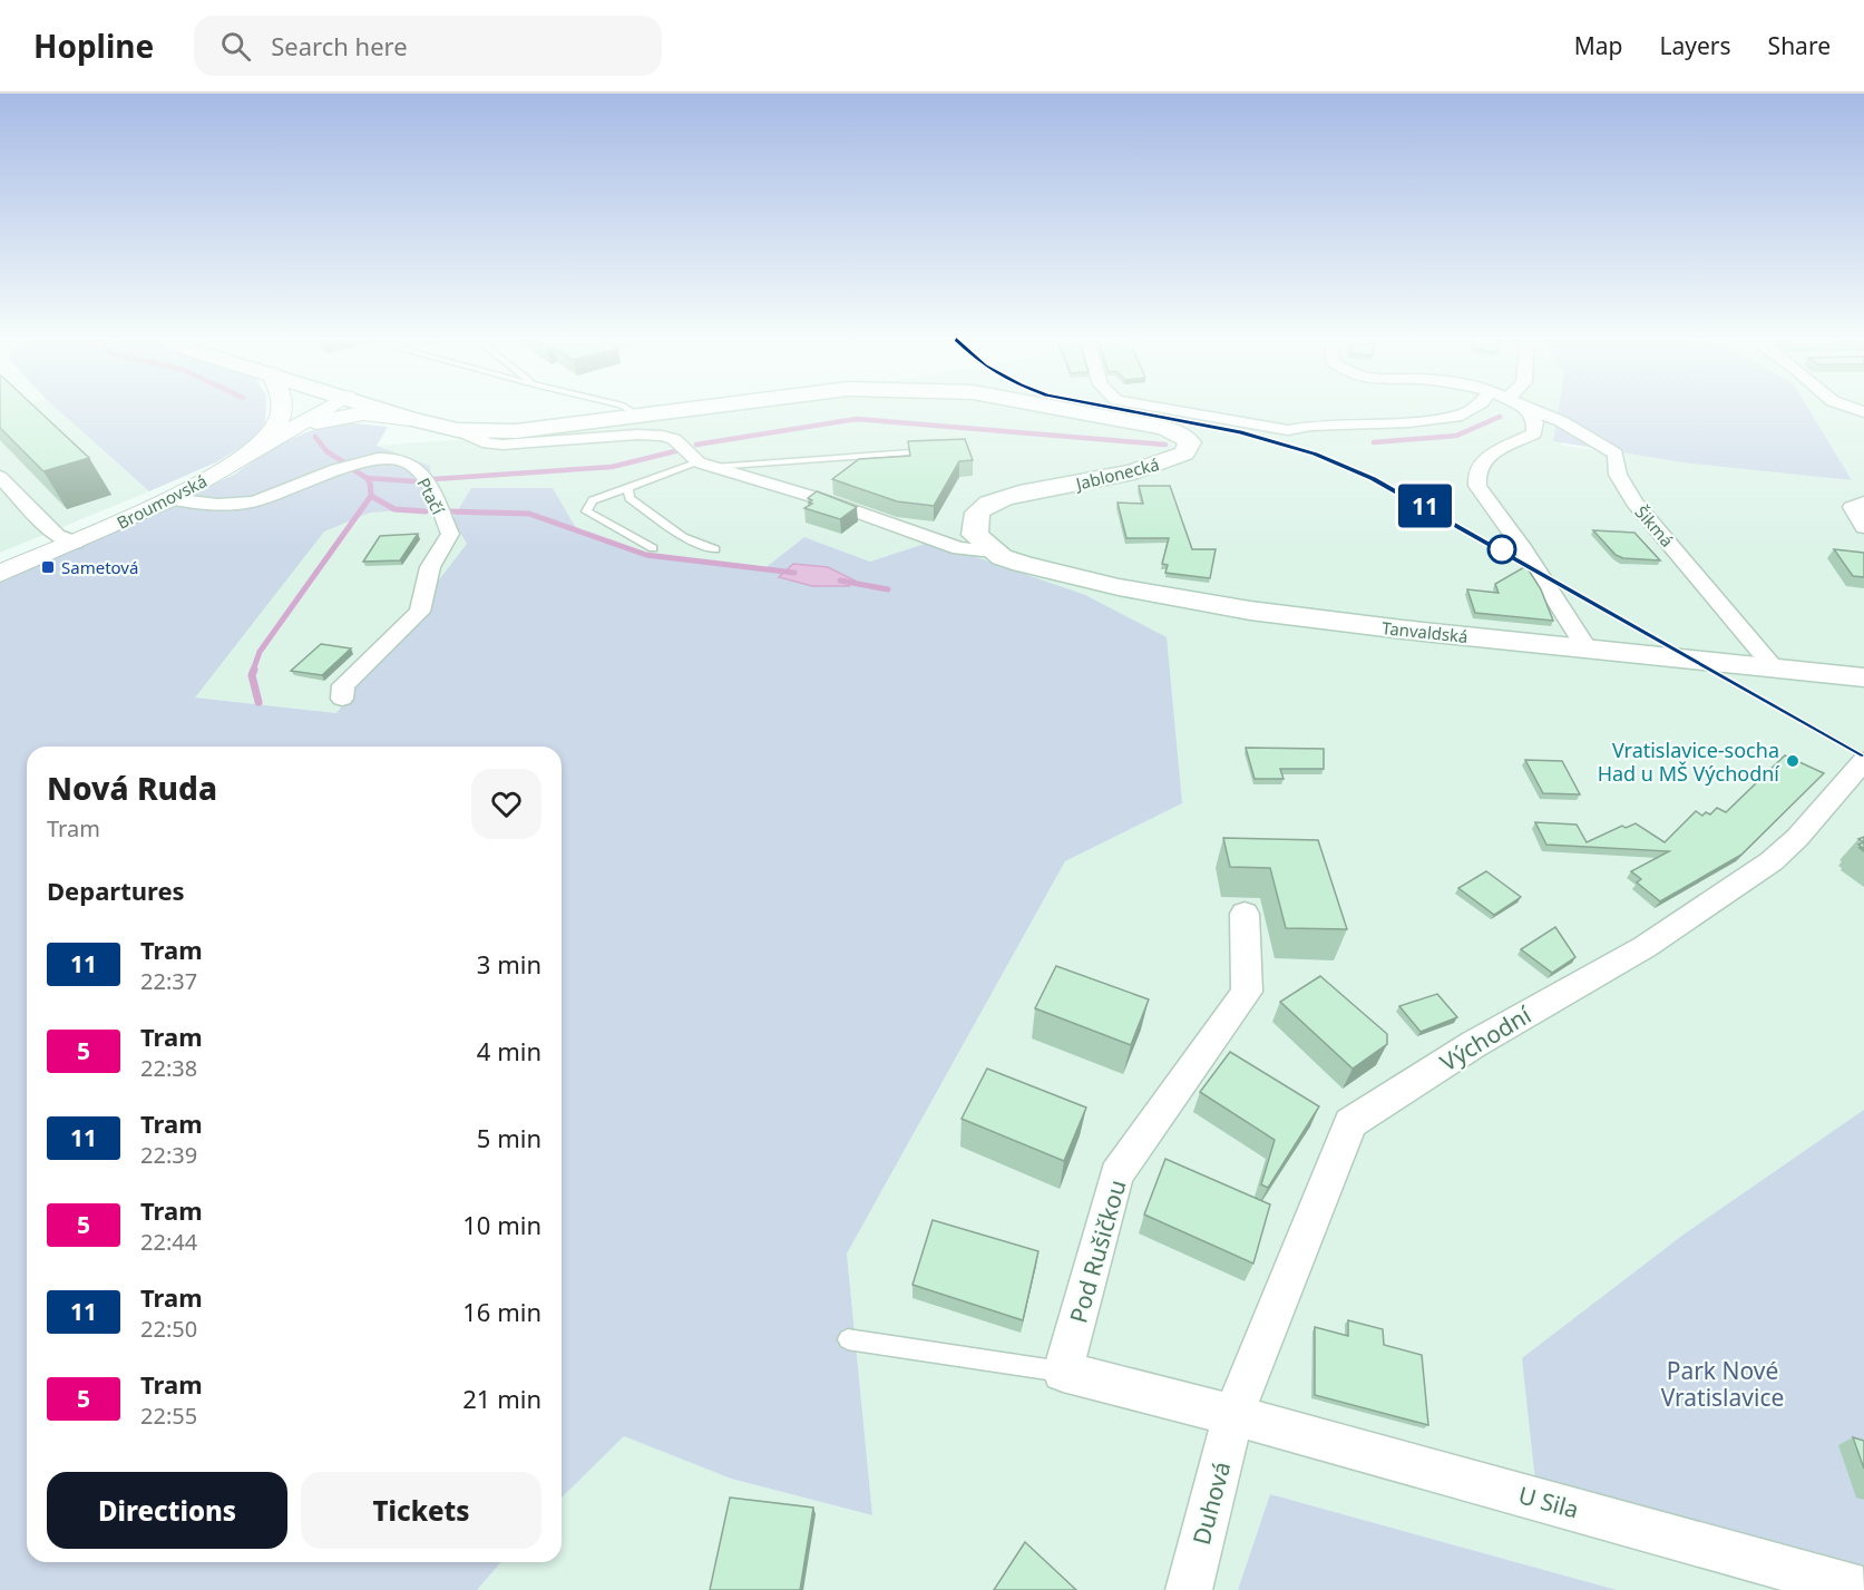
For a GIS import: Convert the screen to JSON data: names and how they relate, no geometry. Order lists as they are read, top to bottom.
{
  "streets": {
    "main road": ["Jablonecká", "Tanvaldská"],
    "street": [
      "Ptačí",
      "Broumovská",
      "Šikmá",
      "Východní",
      "Pod Rušičkou",
      "U Sila",
      "Duhová"
    ]
  },
  "crossings": [
    ["Jablonecká", "Broumovská"],
    ["Jablonecká", "Tanvaldská"],
    ["Ptačí", "Broumovská"],
    ["Šikmá", "Tanvaldská"],
    ["Východní", "U Sila"],
    ["Východní", "Duhová"],
    ["U Sila", "Duhová"]
  ],
  "parks": ["Park Nové Vratislavice"],
  "places": {
    "transit": ["Sametová"],
    "other": ["Vratislavice-socha Had u MŠ Východní"]
  },
  "lines": ["tram line 11"],
  "page": {
    "header": "Hopline",
    "search": "Search here",
    "nav": ["Map", "Layers", "Share"],
    "on_map": "11",
    "heading": [
      ["Nová Ruda", "Tram"],
      "Departures"
    ],
    "list": [
      {
        "mark": "11",
        "name": "Tram",
        "note": "22:37",
        "value": "3 min"
      },
      {
        "mark": "5",
        "name": "Tram",
        "note": "22:38",
        "value": "4 min"
      },
      {
        "mark": "11",
        "name": "Tram",
        "note": "22:39",
        "value": "5 min"
      },
      {
        "mark": "5",
        "name": "Tram",
        "note": "22:44",
        "value": "10 min"
      },
      {
        "mark": "11",
        "name": "Tram",
        "note": "22:50",
        "value": "16 min"
      },
      {
        "mark": "5",
        "name": "Tram",
        "note": "22:55",
        "value": "21 min"
      }
    ],
    "buttons": ["Directions", "Tickets"]
  }
}
